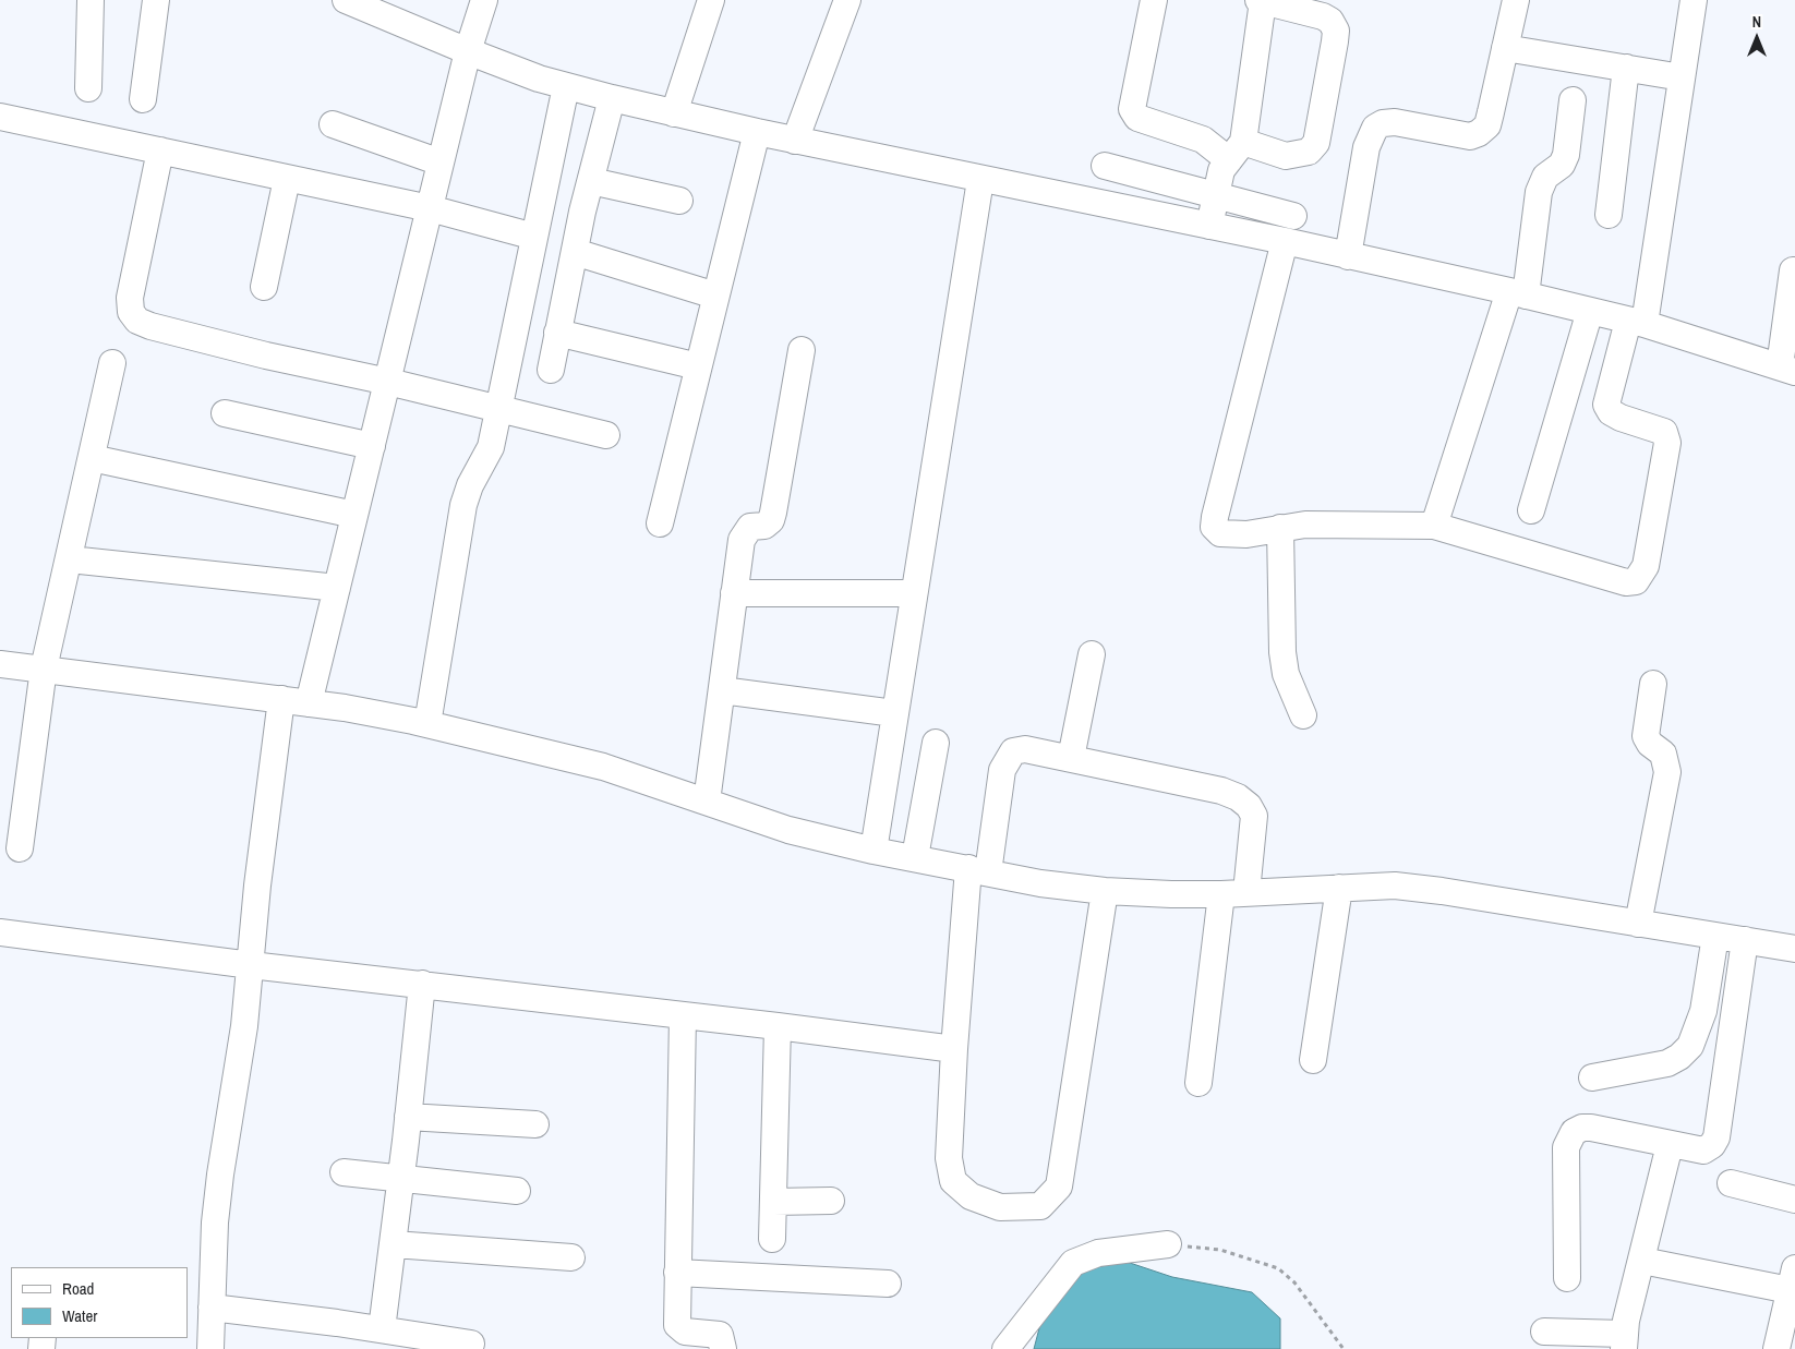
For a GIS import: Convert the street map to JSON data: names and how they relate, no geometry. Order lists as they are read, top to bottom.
{
  "legend": ["Road", "Water"],
  "north": "top"
}
